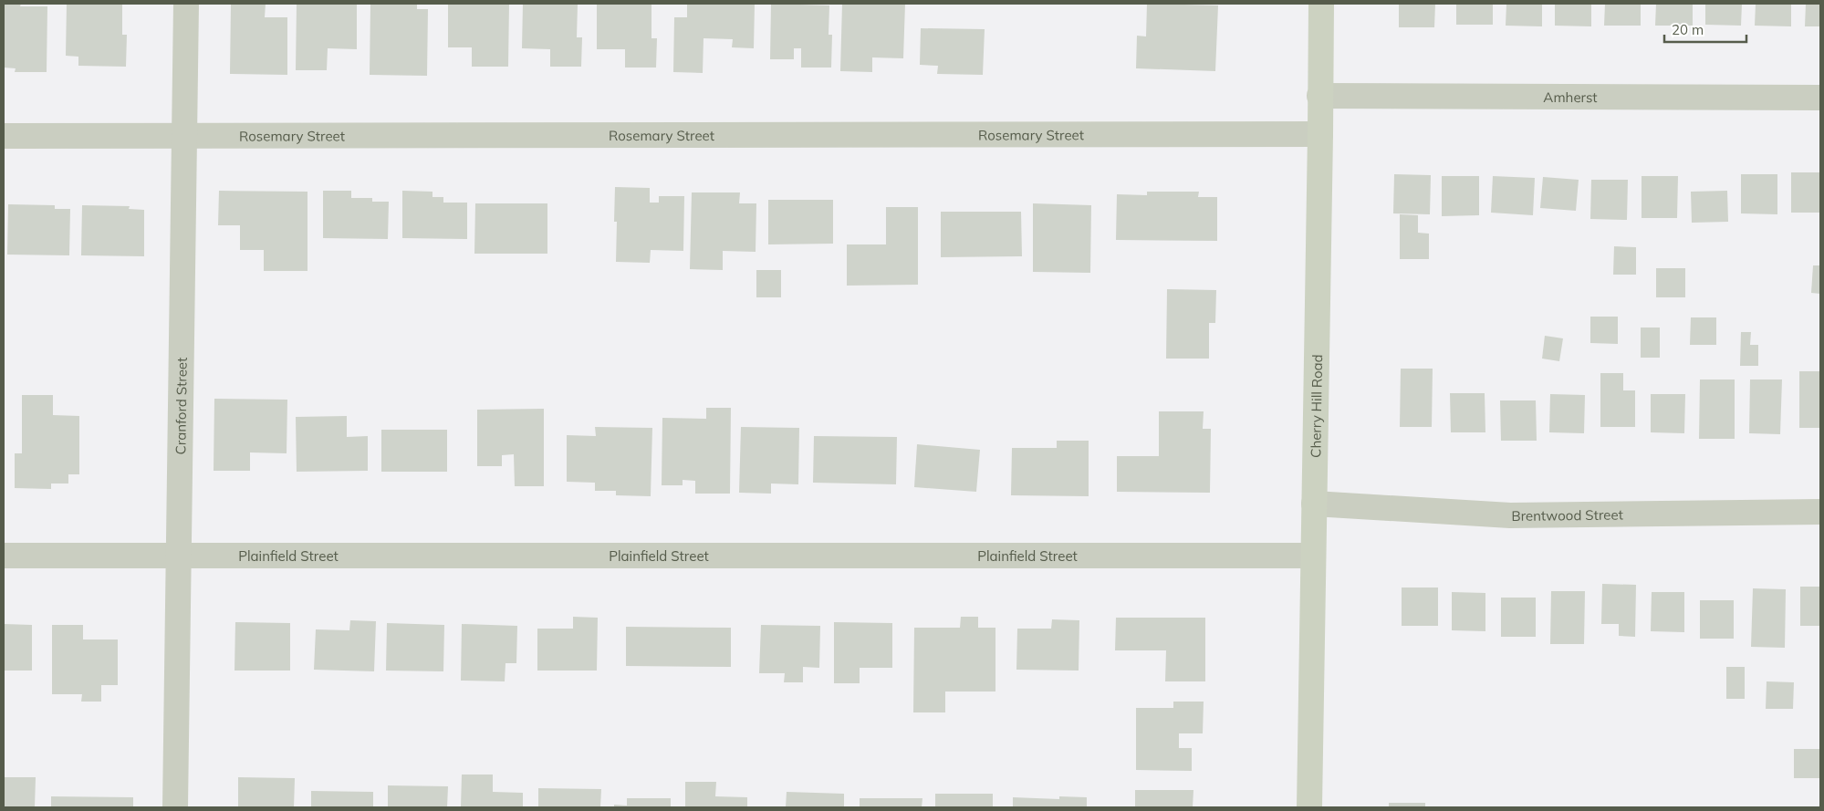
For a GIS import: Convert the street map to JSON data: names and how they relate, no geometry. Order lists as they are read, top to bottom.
{
  "streets": {
    "main road": ["Cherry Hill Road"],
    "street": [
      "Amherst",
      "Rosemary Street",
      "Cranford Street",
      "Brentwood Street",
      "Plainfield Street"
    ]
  },
  "crossings": [
    ["Amherst", "Cherry Hill Road"],
    ["Rosemary Street", "Cranford Street"],
    ["Rosemary Street", "Cherry Hill Road"],
    ["Cranford Street", "Plainfield Street"],
    ["Cherry Hill Road", "Brentwood Street"],
    ["Cherry Hill Road", "Plainfield Street"]
  ],
  "scale_bar": "20 m"
}
